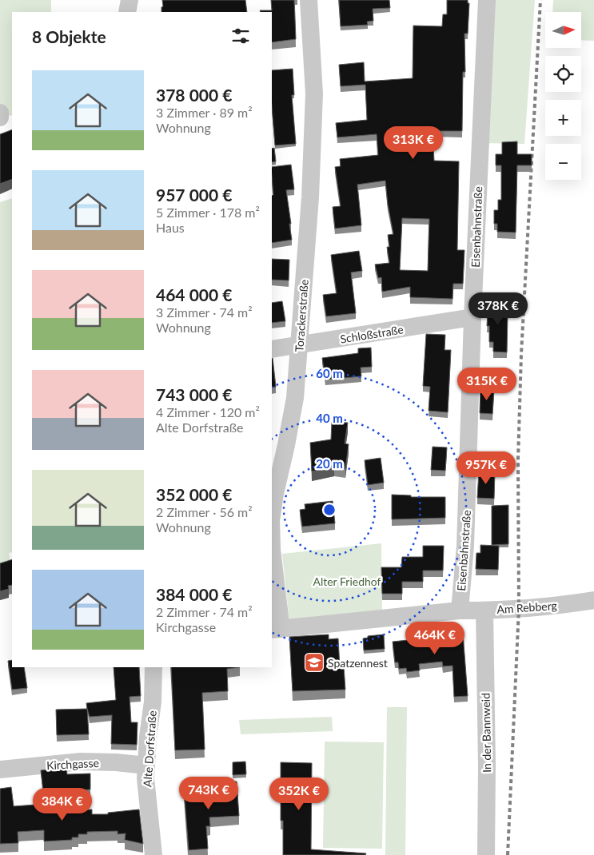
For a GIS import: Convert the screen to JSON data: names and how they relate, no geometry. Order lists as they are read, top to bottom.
{
  "streets": {
    "street": [
      "Eisenbahnstraße",
      "Torackerstraße",
      "Schloßstraße",
      "Am Rebberg",
      "In der Bannweid",
      "Alte Dorfstraße",
      "Kirchgasse"
    ]
  },
  "crossings": [
    ["Eisenbahnstraße", "Schloßstraße"],
    ["Eisenbahnstraße", "Am Rebberg"],
    ["Torackerstraße", "Schloßstraße"],
    ["Am Rebberg", "In der Bannweid"],
    ["Alte Dorfstraße", "Kirchgasse"]
  ],
  "parks": ["Alter Friedhof"],
  "places": {
    "school or university": ["Spatzennest"]
  },
  "north": "right",
  "page": {
    "map_buttons": ["+", "−"],
    "heading": "8 Objekte",
    "list": [
      {
        "name": "378 000 €",
        "note": "3 Zimmer · 89 m² · Wohnung"
      },
      {
        "name": "957 000 €",
        "note": "5 Zimmer · 178 m² · Haus"
      },
      {
        "name": "464 000 €",
        "note": "3 Zimmer · 74 m² · Wohnung"
      },
      {
        "name": "743 000 €",
        "note": "4 Zimmer · 120 m² · Alte Dorfstraße"
      },
      {
        "name": "352 000 €",
        "note": "2 Zimmer · 56 m² · Wohnung"
      },
      {
        "name": "384 000 €",
        "note": "2 Zimmer · 74 m² · Kirchgasse"
      }
    ],
    "price": [
      "313K €",
      "378K €",
      "315K €",
      "957K €",
      "464K €",
      "743K €",
      "352K €",
      "384K €"
    ]
  },
  "rings": ["60 m", "40 m", "20 m"]
}
